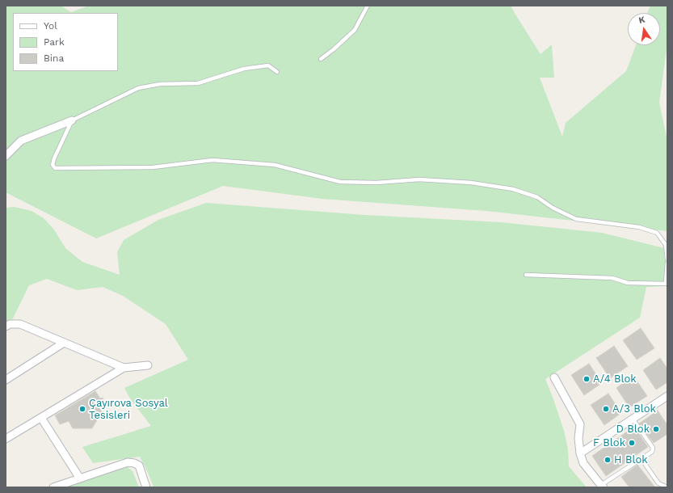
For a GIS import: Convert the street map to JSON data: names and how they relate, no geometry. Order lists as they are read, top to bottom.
{
  "places": [
    "A/4 Blok",
    "Çayırova Sosyal Tesisleri",
    "A/3 Blok",
    "D Blok",
    "F Blok",
    "H Blok"
  ],
  "legend": ["Yol", "Park", "Bina"],
  "north": "top"
}
